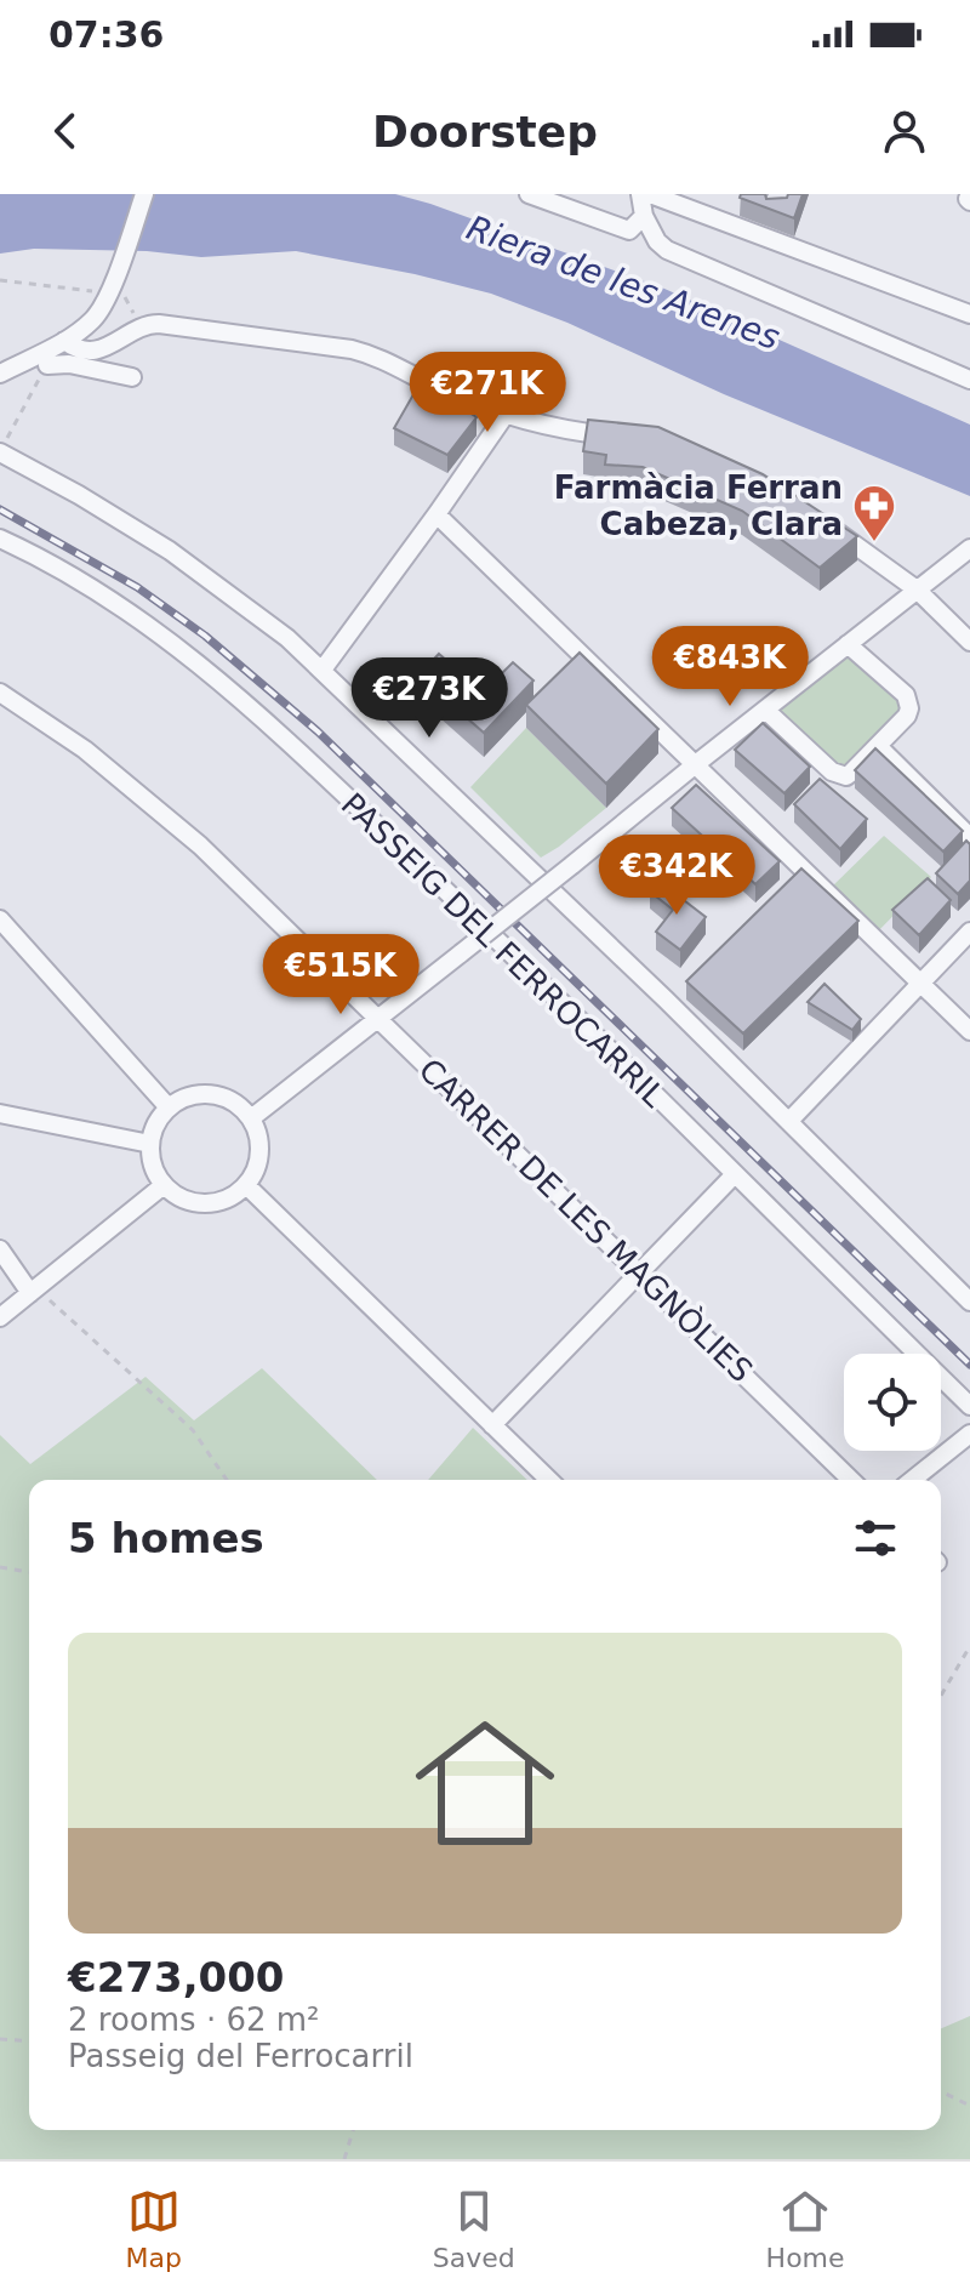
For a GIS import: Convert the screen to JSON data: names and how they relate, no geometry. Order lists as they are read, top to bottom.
{
  "streets": {
    "street": ["PASSEIG DEL FERROCARRIL", "CARRER DE LES MAGNÒLIES"]
  },
  "water": ["Riera de les Arenes"],
  "places": {
    "pharmacy": ["Farmàcia Ferran Cabeza, Clara"]
  },
  "page": {
    "status": "07:36",
    "header": "Doorstep",
    "price": [
      "€271K",
      "€843K",
      "€273K",
      "€342K",
      "€515K"
    ],
    "heading": "5 homes",
    "list": [
      {
        "name": "€273,000",
        "note": "2 rooms · 62 m² · Passeig del Ferrocarril"
      }
    ],
    "tabs": ["Map", "Saved", "Home"]
  }
}
